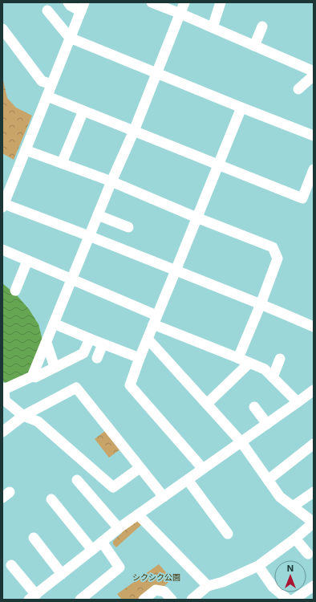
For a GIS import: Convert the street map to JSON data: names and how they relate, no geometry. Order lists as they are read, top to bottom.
{
  "parks": ["シクシク公園"],
  "north": "top"
}
